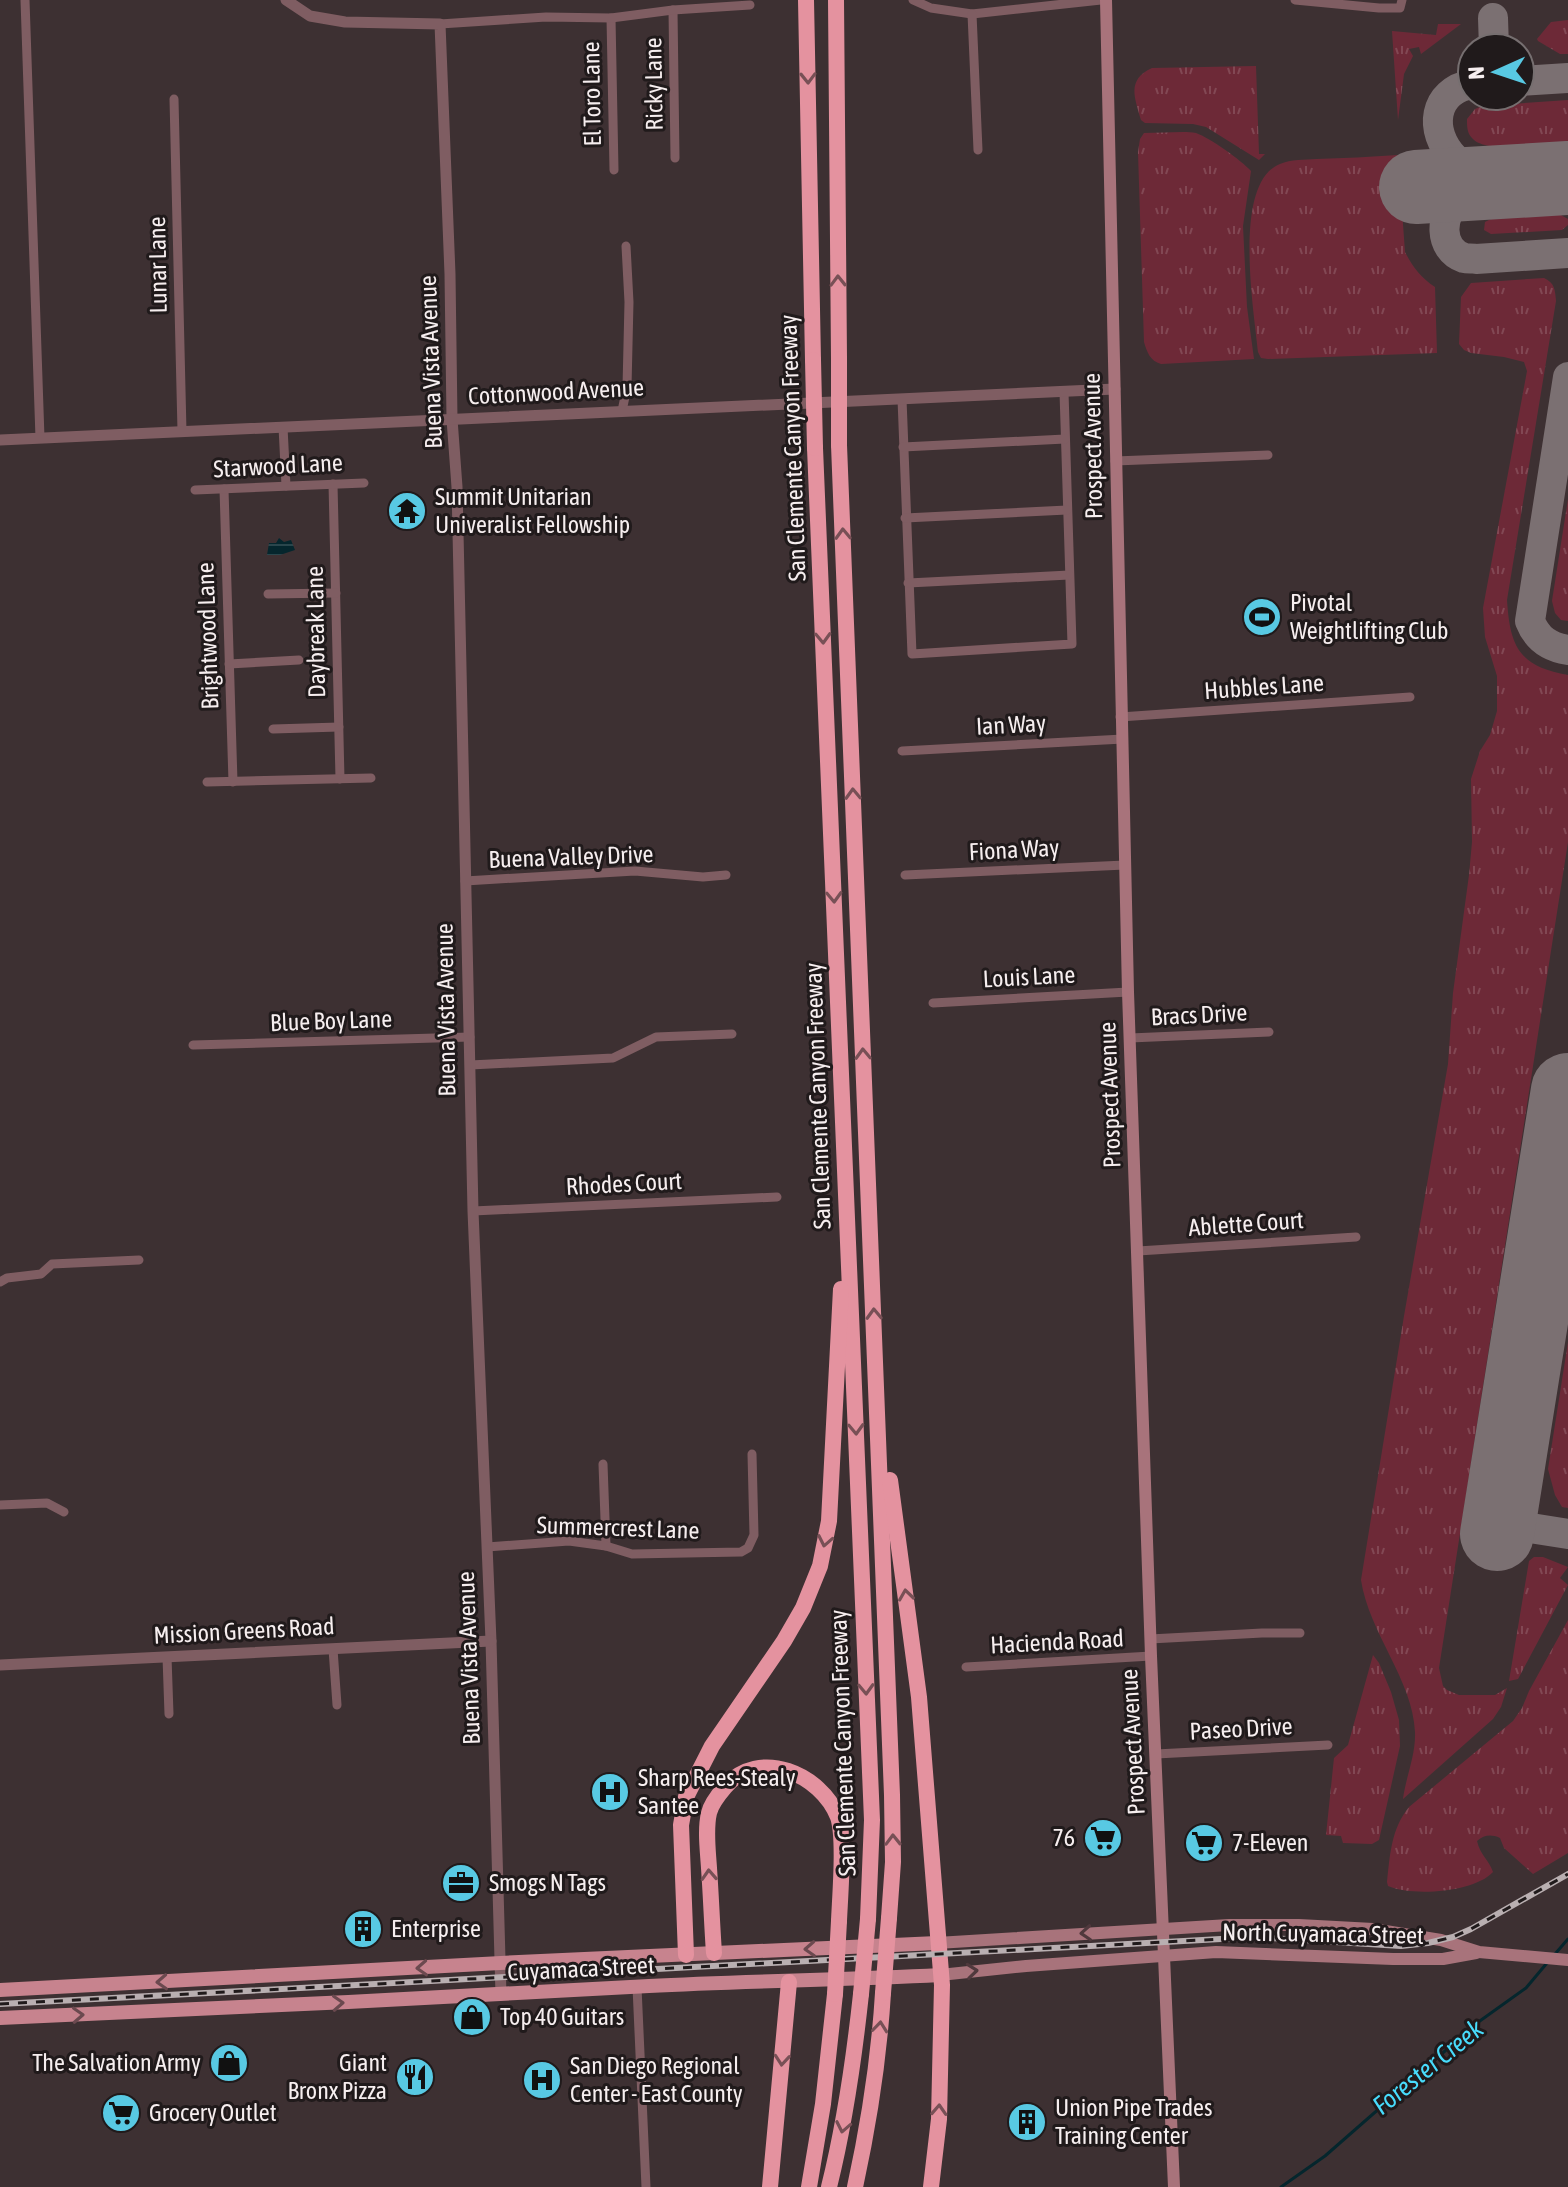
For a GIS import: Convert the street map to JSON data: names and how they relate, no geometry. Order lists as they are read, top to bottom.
{
  "streets": {
    "highway": ["San Clemente Canyon Freeway"],
    "main road": ["Prospect Avenue", "North Cuyamaca Street", "Cuyamaca Street"],
    "street": [
      "Ricky Lane",
      "El Toro Lane",
      "Lunar Lane",
      "Buena Vista Avenue",
      "Cottonwood Avenue",
      "Starwood Lane",
      "Daybreak Lane",
      "Brightwood Lane",
      "Hubbles Lane",
      "Ian Way",
      "Fiona Way",
      "Buena Valley Drive",
      "Louis Lane",
      "Bracs Drive",
      "Blue Boy Lane",
      "Rhodes Court",
      "Ablette Court",
      "Summercrest Lane",
      "Mission Greens Road",
      "Hacienda Road",
      "Paseo Drive"
    ]
  },
  "crossings": [
    ["Lunar Lane", "Cottonwood Avenue"],
    ["Buena Vista Avenue", "Cottonwood Avenue"],
    ["Buena Vista Avenue", "Buena Valley Drive"],
    ["Buena Vista Avenue", "Blue Boy Lane"],
    ["Buena Vista Avenue", "Rhodes Court"],
    ["Buena Vista Avenue", "Summercrest Lane"],
    ["Buena Vista Avenue", "Mission Greens Road"],
    ["Buena Vista Avenue", "Cuyamaca Street"],
    ["Cottonwood Avenue", "Prospect Avenue"],
    ["Prospect Avenue", "Hubbles Lane"],
    ["Prospect Avenue", "Ian Way"],
    ["Prospect Avenue", "Fiona Way"],
    ["Prospect Avenue", "Louis Lane"],
    ["Prospect Avenue", "Bracs Drive"],
    ["Prospect Avenue", "Ablette Court"],
    ["Prospect Avenue", "Hacienda Road"],
    ["Prospect Avenue", "Paseo Drive"],
    ["Prospect Avenue", "North Cuyamaca Street"],
    ["Prospect Avenue", "Cuyamaca Street"],
    ["Starwood Lane", "Daybreak Lane"],
    ["Starwood Lane", "Brightwood Lane"],
    ["North Cuyamaca Street", "Cuyamaca Street"]
  ],
  "water": ["Forester Creek"],
  "places": {
    "temple": ["Summit Unitarian Univeralist Fellowship"],
    "sports": ["Pivotal Weightlifting Club"],
    "hospital": ["Sharp Rees-Stealy Santee", "San Diego Regional Center - East County"],
    "supermarket": ["76", "7-Eleven", "Grocery Outlet"],
    "office": ["Smogs N Tags"],
    "building": ["Enterprise", "Union Pipe Trades Training Center"],
    "shop": ["Top 40 Guitars", "The Salvation Army"],
    "restaurant": ["Giant Bronx Pizza"]
  },
  "north": "left"
}
